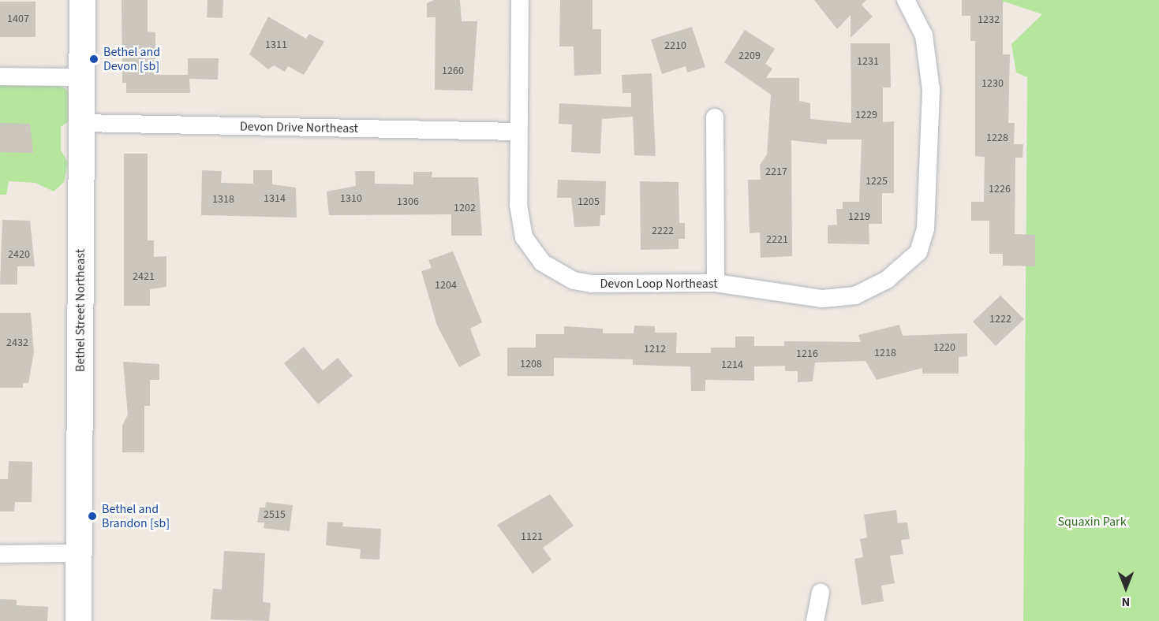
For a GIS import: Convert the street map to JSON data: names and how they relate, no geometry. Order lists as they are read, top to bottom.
{
  "streets": {
    "street": ["Devon Drive Northeast", "Devon Loop Northeast", "Bethel Street Northeast"]
  },
  "crossings": [
    ["Devon Drive Northeast", "Devon Loop Northeast"],
    ["Devon Drive Northeast", "Bethel Street Northeast"]
  ],
  "parks": ["Squaxin Park"],
  "places": ["Bethel and Devon [sb]", "Bethel and Brandon [sb]"],
  "house_numbers": [
    "1407",
    "1232",
    "1311",
    "2210",
    "2209",
    "1231",
    "1260",
    "1230",
    "1229",
    "1228",
    "2217",
    "1225",
    "1226",
    "1314",
    "1310",
    "1318",
    "1306",
    "1205",
    "1202",
    "1219",
    "2222",
    "2221",
    "2420",
    "2421",
    "1204",
    "1222",
    "2432",
    "1220",
    "1212",
    "1218",
    "1216",
    "1208",
    "1214",
    "2515",
    "1121"
  ],
  "north": "bottom"
}
